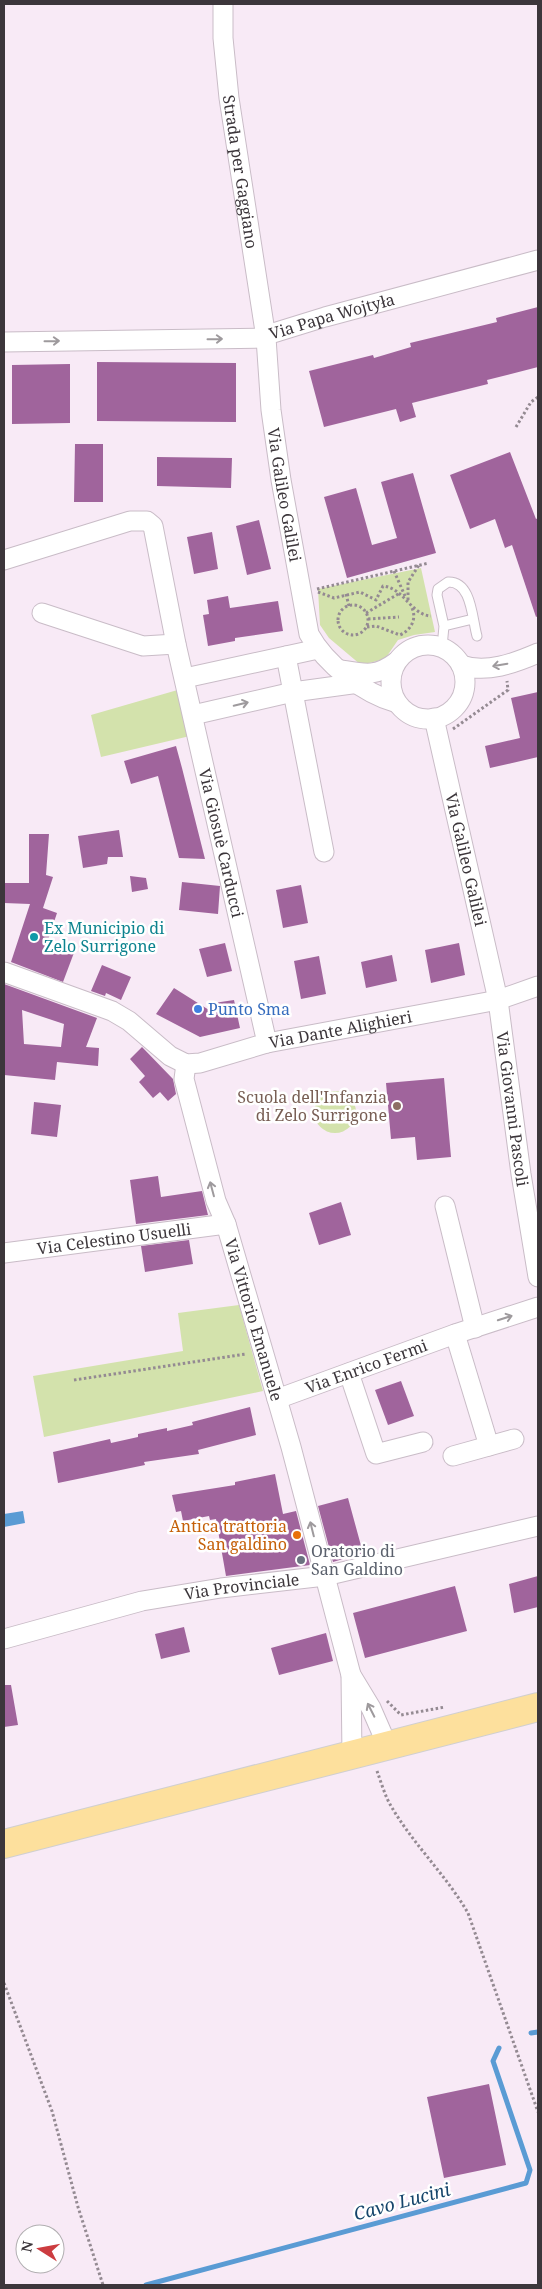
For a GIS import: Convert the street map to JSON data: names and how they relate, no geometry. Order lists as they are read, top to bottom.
{
  "streets": {
    "street": [
      "Strada per Gaggiano",
      "Via Papa Wojtyła",
      "Via Galileo Galilei",
      "Via Giosuè Carducci",
      "Via Dante Alighieri",
      "Via Giovanni Pascoli",
      "Via Celestino Usuelli",
      "Via Vittorio Emanuele",
      "Via Enrico Fermi",
      "Via Provinciale"
    ]
  },
  "crossings": [
    ["Strada per Gaggiano", "Via Papa Wojtyła"],
    ["Strada per Gaggiano", "Via Galileo Galilei"],
    ["Via Papa Wojtyła", "Via Galileo Galilei"],
    ["Via Galileo Galilei", "Via Dante Alighieri"],
    ["Via Galileo Galilei", "Via Giovanni Pascoli"],
    ["Via Giosuè Carducci", "Via Dante Alighieri"],
    ["Via Dante Alighieri", "Via Giovanni Pascoli"],
    ["Via Dante Alighieri", "Via Vittorio Emanuele"],
    ["Via Celestino Usuelli", "Via Vittorio Emanuele"],
    ["Via Vittorio Emanuele", "Via Enrico Fermi"],
    ["Via Vittorio Emanuele", "Via Provinciale"]
  ],
  "one_way": ["Via Papa Wojtyła", "Via Vittorio Emanuele"],
  "water": ["Cavo Lucini"],
  "places": [
    "Ex Municipio di Zelo Surrigone",
    "Punto Sma",
    "Scuola dell'Infanzia di Zelo Surrigone",
    "Antica trattoria San galdino",
    "Oratorio di San Galdino"
  ],
  "north": "left"
}
